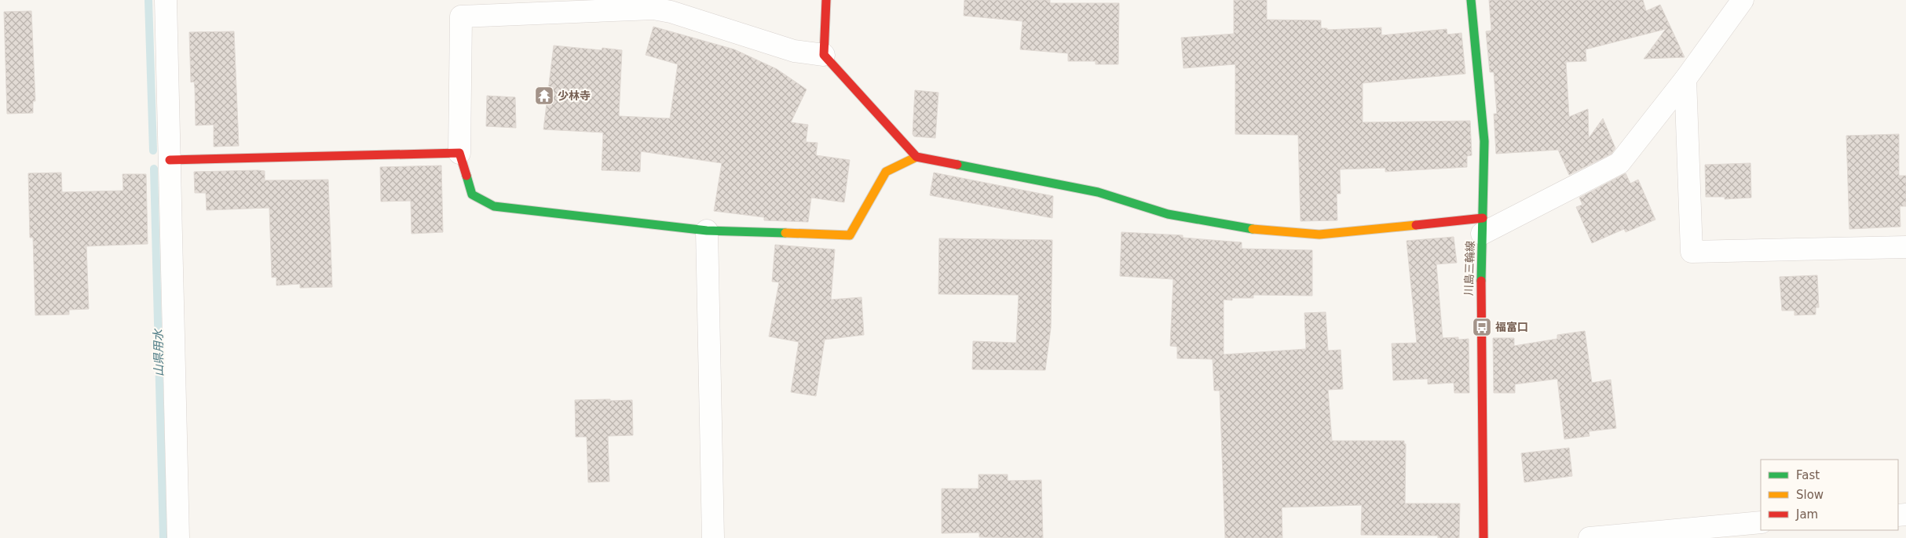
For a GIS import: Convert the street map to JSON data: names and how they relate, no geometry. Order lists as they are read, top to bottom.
{
  "streets": {
    "street": ["川島三輪線"]
  },
  "water": ["山県用水"],
  "places": {
    "temple": ["少林寺"],
    "bus stop": ["福富口"]
  },
  "legend": ["Fast", "Slow", "Jam"]
}
